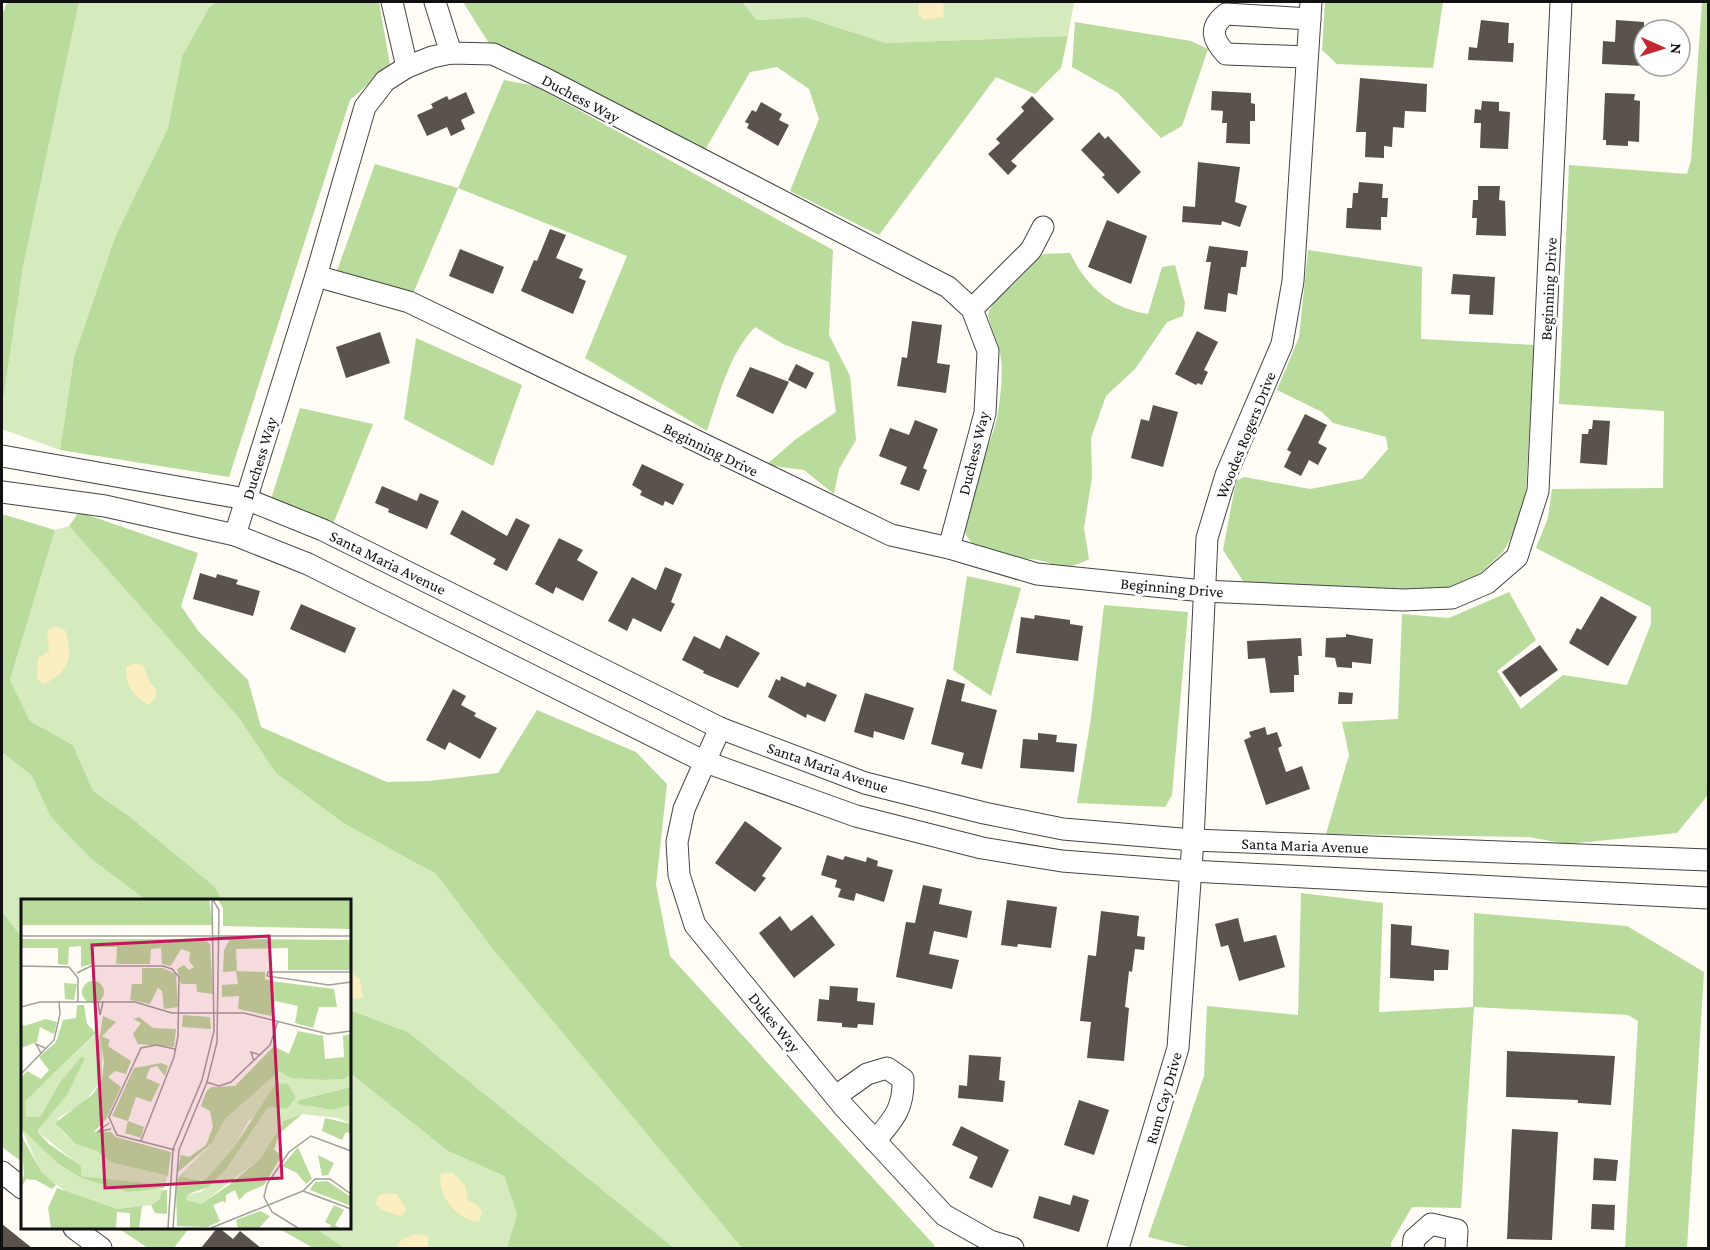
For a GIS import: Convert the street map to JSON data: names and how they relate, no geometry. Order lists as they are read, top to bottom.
{
  "streets": {
    "street": [
      "Duchess Way",
      "Beginning Drive",
      "Woodes Rogers Drive",
      "Santa Maria Avenue",
      "Dukes Way",
      "Rum Cay Drive"
    ]
  },
  "crossings": [
    ["Duchess Way", "Beginning Drive"],
    ["Duchess Way", "Santa Maria Avenue"],
    ["Beginning Drive", "Woodes Rogers Drive"],
    ["Woodes Rogers Drive", "Santa Maria Avenue"],
    ["Woodes Rogers Drive", "Rum Cay Drive"],
    ["Santa Maria Avenue", "Dukes Way"],
    ["Santa Maria Avenue", "Rum Cay Drive"]
  ],
  "north": "right"
}
